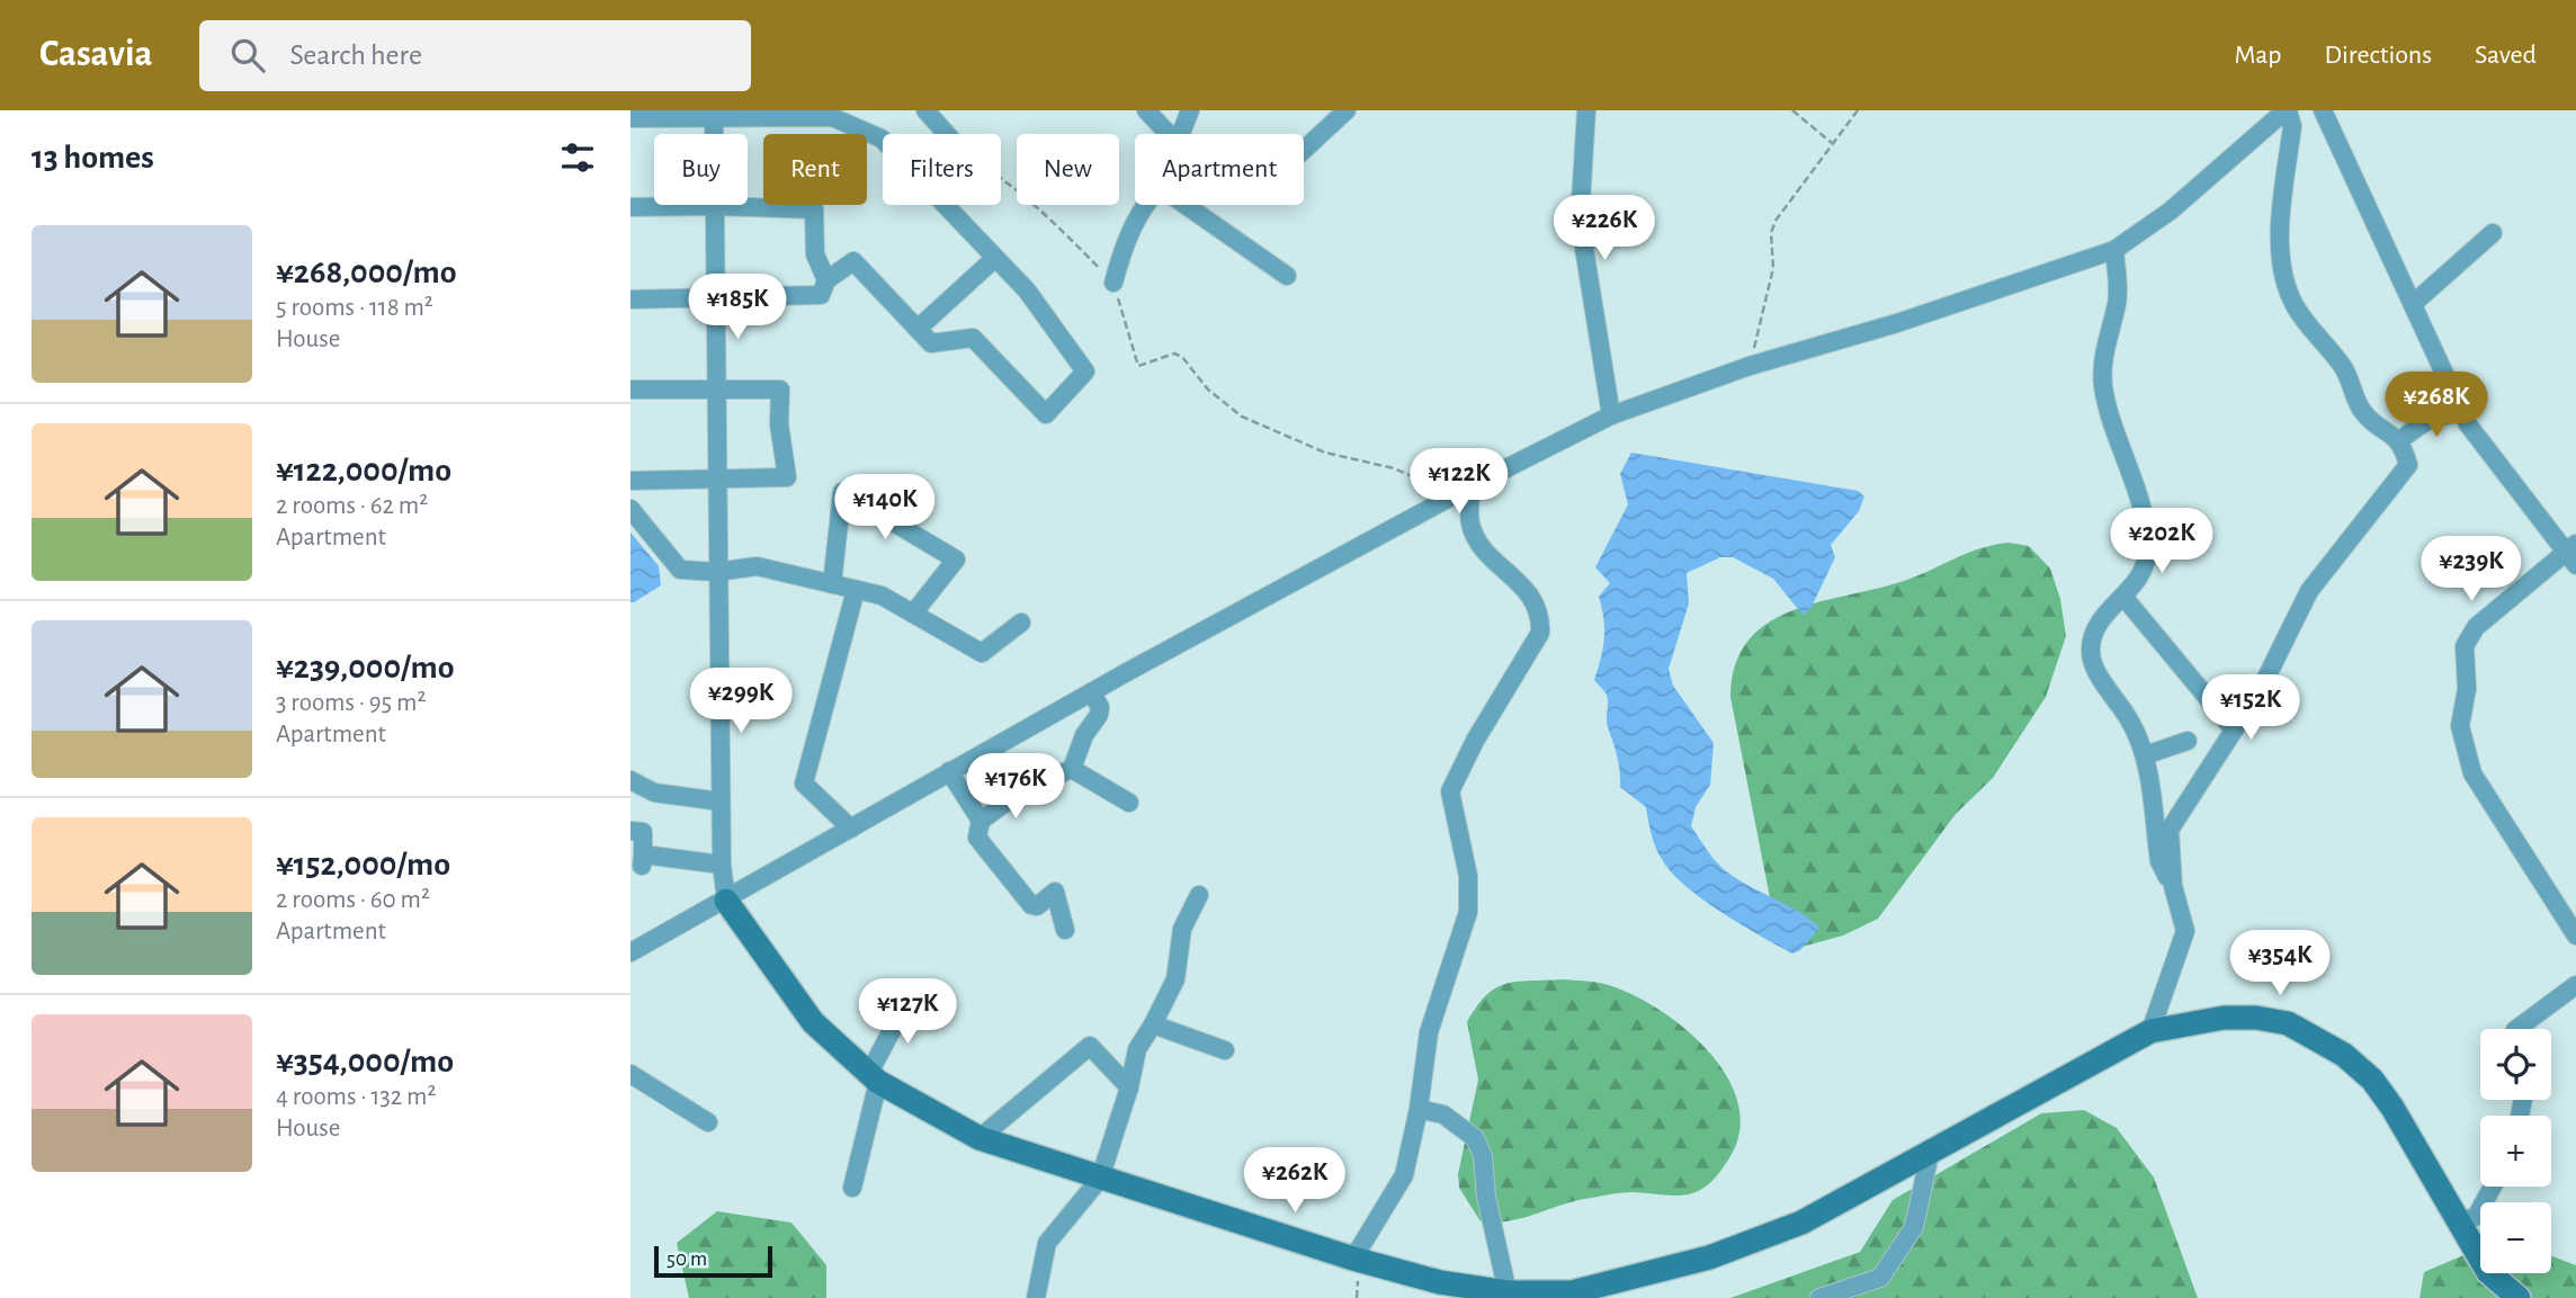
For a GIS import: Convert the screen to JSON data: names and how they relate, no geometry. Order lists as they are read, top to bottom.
{
  "scale_bar": "50 m",
  "page": {
    "header": "Casavia",
    "search": "Search here",
    "nav": ["Map", "Directions", "Saved"],
    "heading": "13 homes",
    "chip": [
      "Buy",
      "Rent",
      "Filters",
      "New",
      "Apartment"
    ],
    "price": [
      "¥226K",
      "¥185K",
      "¥268K",
      "¥122K",
      "¥140K",
      "¥202K",
      "¥239K",
      "¥299K",
      "¥152K",
      "¥176K",
      "¥354K",
      "¥127K",
      "¥262K"
    ],
    "list": [
      {
        "name": "¥268,000/mo",
        "note": "5 rooms · 118 m² · House"
      },
      {
        "name": "¥122,000/mo",
        "note": "2 rooms · 62 m² · Apartment"
      },
      {
        "name": "¥239,000/mo",
        "note": "3 rooms · 95 m² · Apartment"
      },
      {
        "name": "¥152,000/mo",
        "note": "2 rooms · 60 m² · Apartment"
      },
      {
        "name": "¥354,000/mo",
        "note": "4 rooms · 132 m² · House"
      }
    ],
    "map_buttons": ["+", "−"],
    "scale": "50 m"
  }
}
